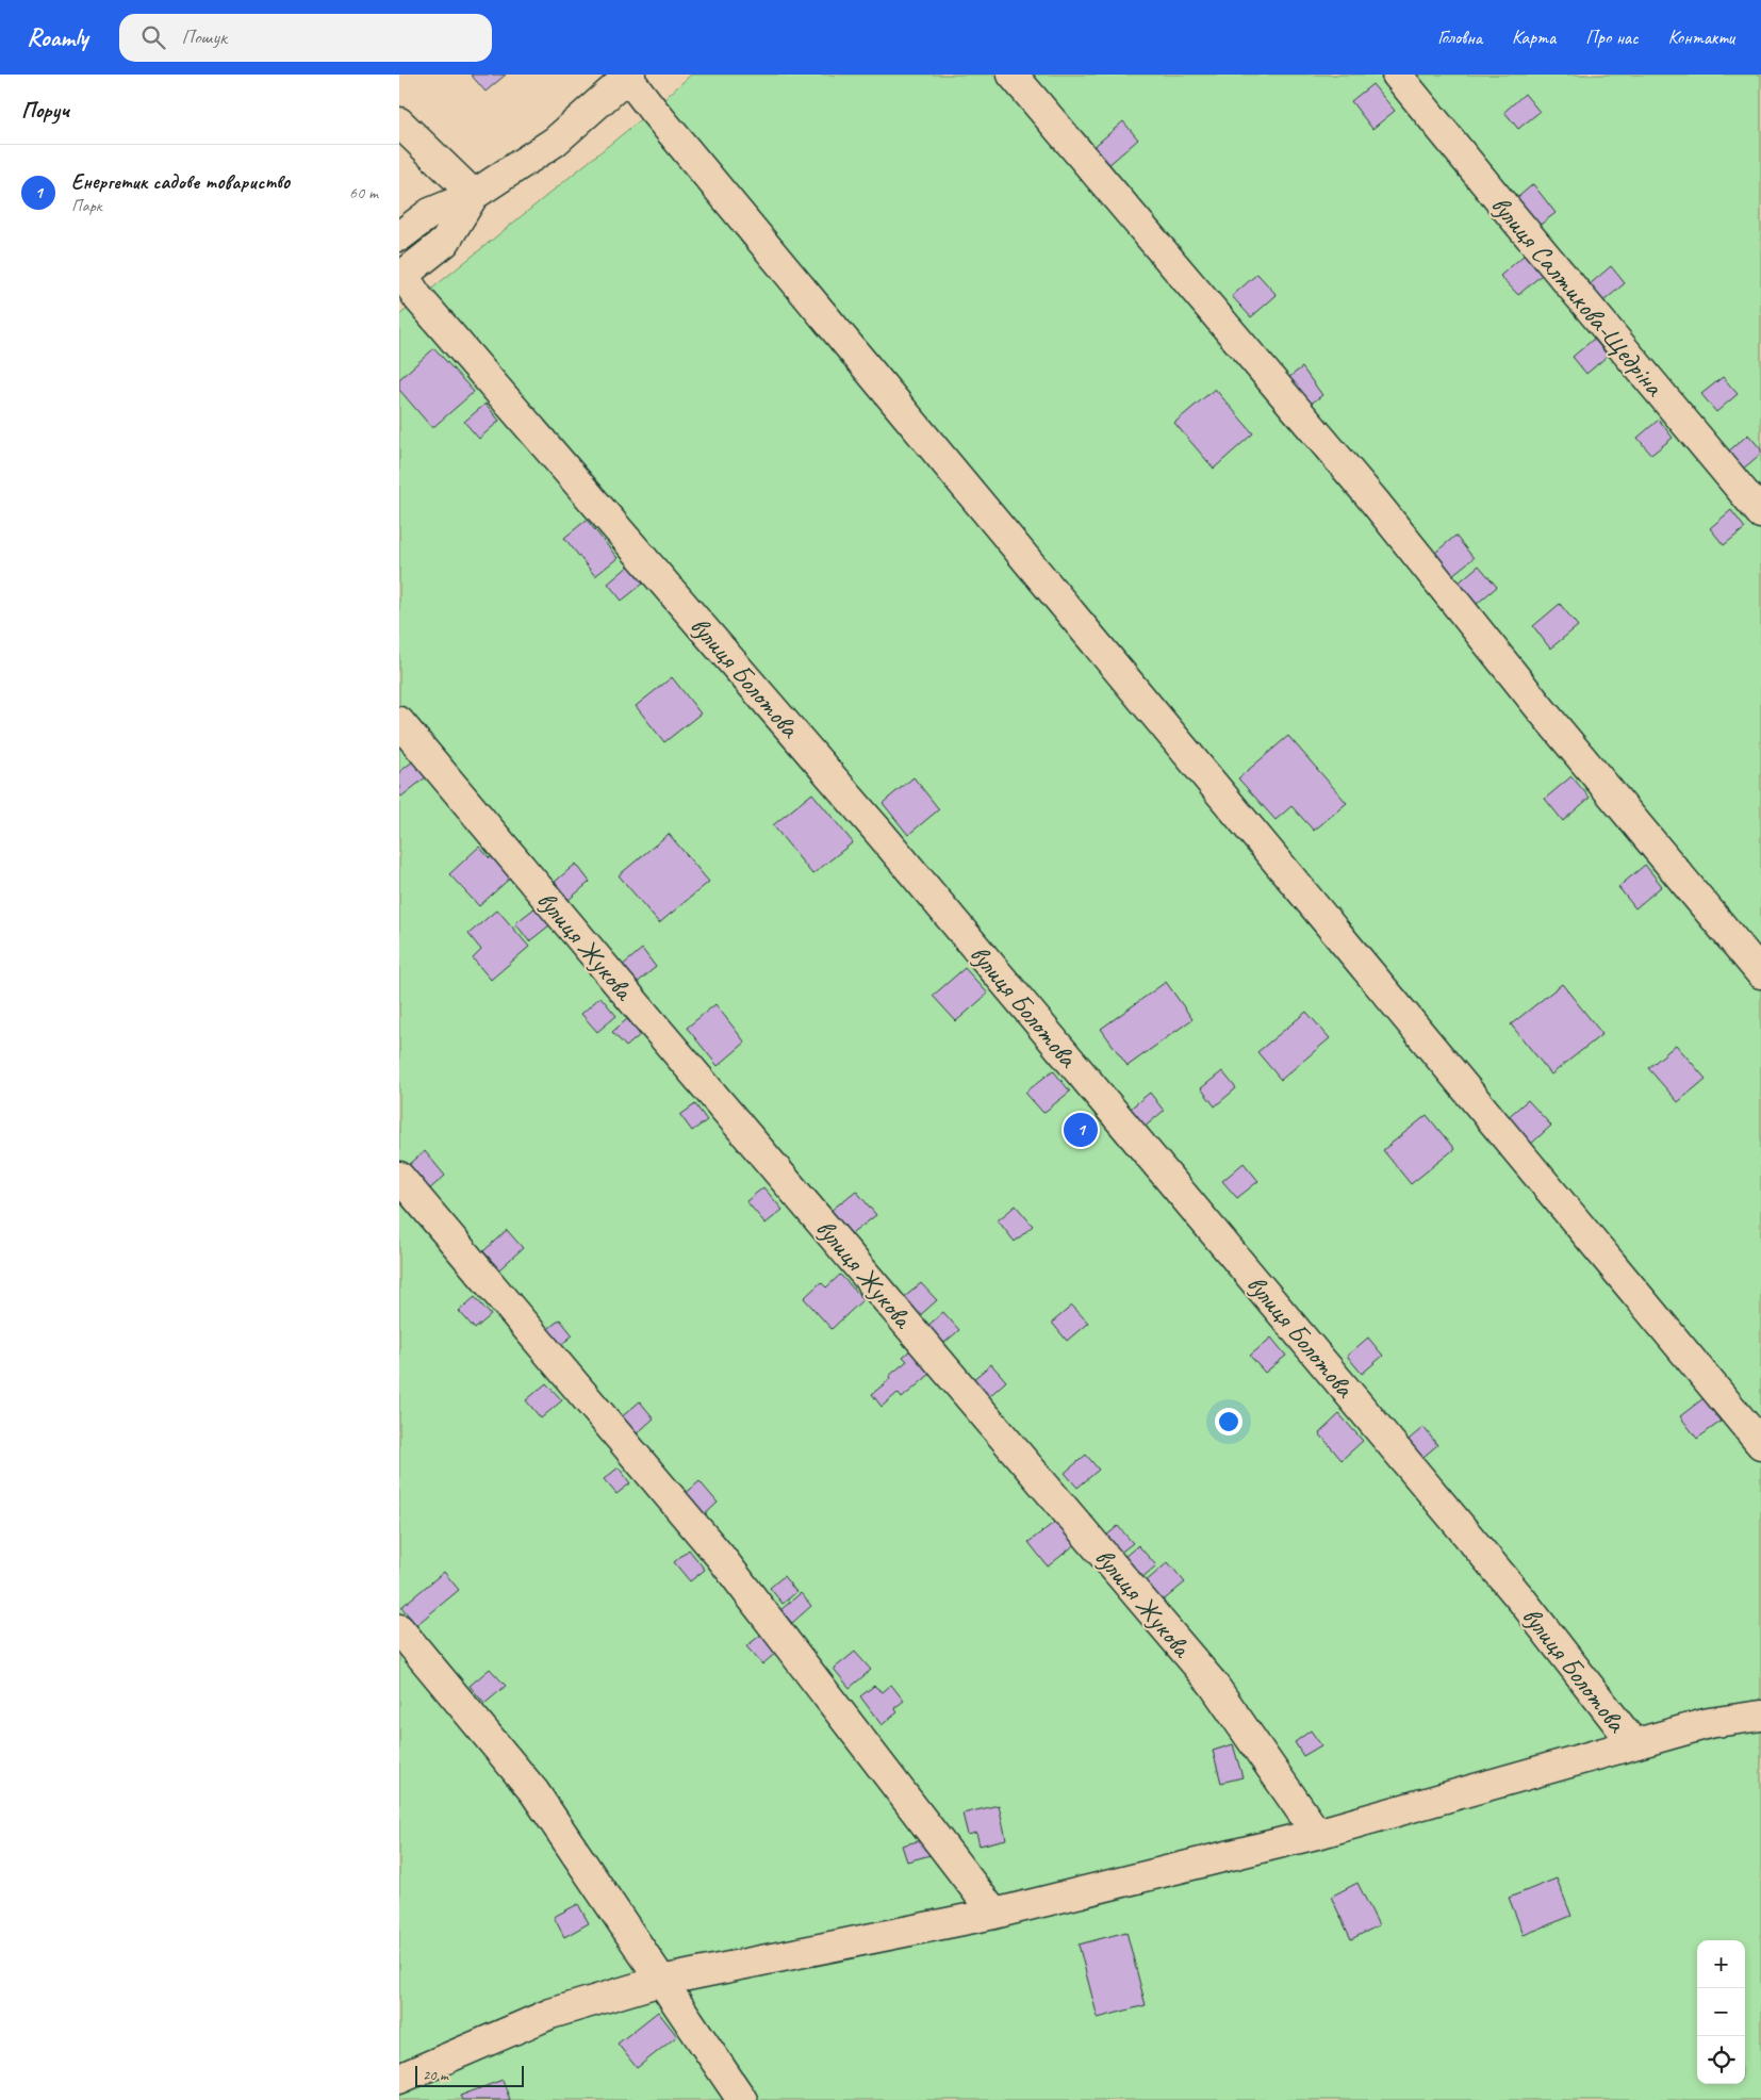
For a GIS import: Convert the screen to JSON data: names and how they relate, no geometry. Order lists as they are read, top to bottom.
{
  "streets": {
    "street": ["вулиця Салтикова-Щедріна", "вулиця Болотова", "вулиця Жукова"]
  },
  "scale_bar": "20 m",
  "page": {
    "header": "Roamly",
    "search": "Пошук",
    "nav": [
      "Головна",
      "Карта",
      "Про нас",
      "Контакти"
    ],
    "heading": "Поруч",
    "list": [
      {
        "mark": "1",
        "name": "Енергетик садове товариство",
        "note": "Парк",
        "value": "60 m"
      }
    ],
    "pins": "1",
    "map_buttons": ["+", "−"],
    "scale": "20 m"
  }
}
